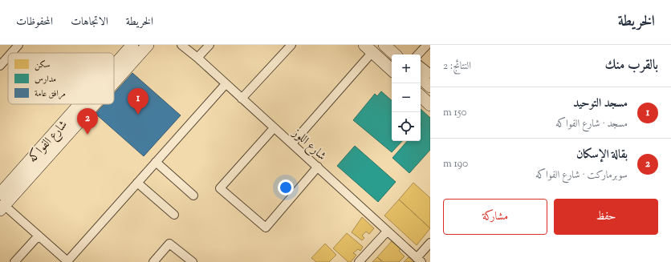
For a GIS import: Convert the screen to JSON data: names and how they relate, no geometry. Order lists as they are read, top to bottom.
{
  "streets": {
    "street": ["شارع الفواكه", "شارع اللوز"]
  },
  "legend": ["سكن", "مدارس", "مرافق عامة"],
  "page": {
    "header": "الخريطة",
    "nav": ["الخريطة", "الاتجاهات", "المحفوظات"],
    "heading": ["بالقرب منك", "النتائج: 2"],
    "map_buttons": ["+", "−"],
    "list": [
      {
        "mark": "1",
        "name": "مسجد التوحيد",
        "note": "مسجد · شارع الفواكه",
        "value": "150 m"
      },
      {
        "mark": "2",
        "name": "بقالة الإسكان",
        "note": "سوبرماركت · شارع الفواكه",
        "value": "190 m"
      }
    ],
    "pins": ["1", "2"],
    "buttons": ["حفظ", "مشاركة"]
  }
}
